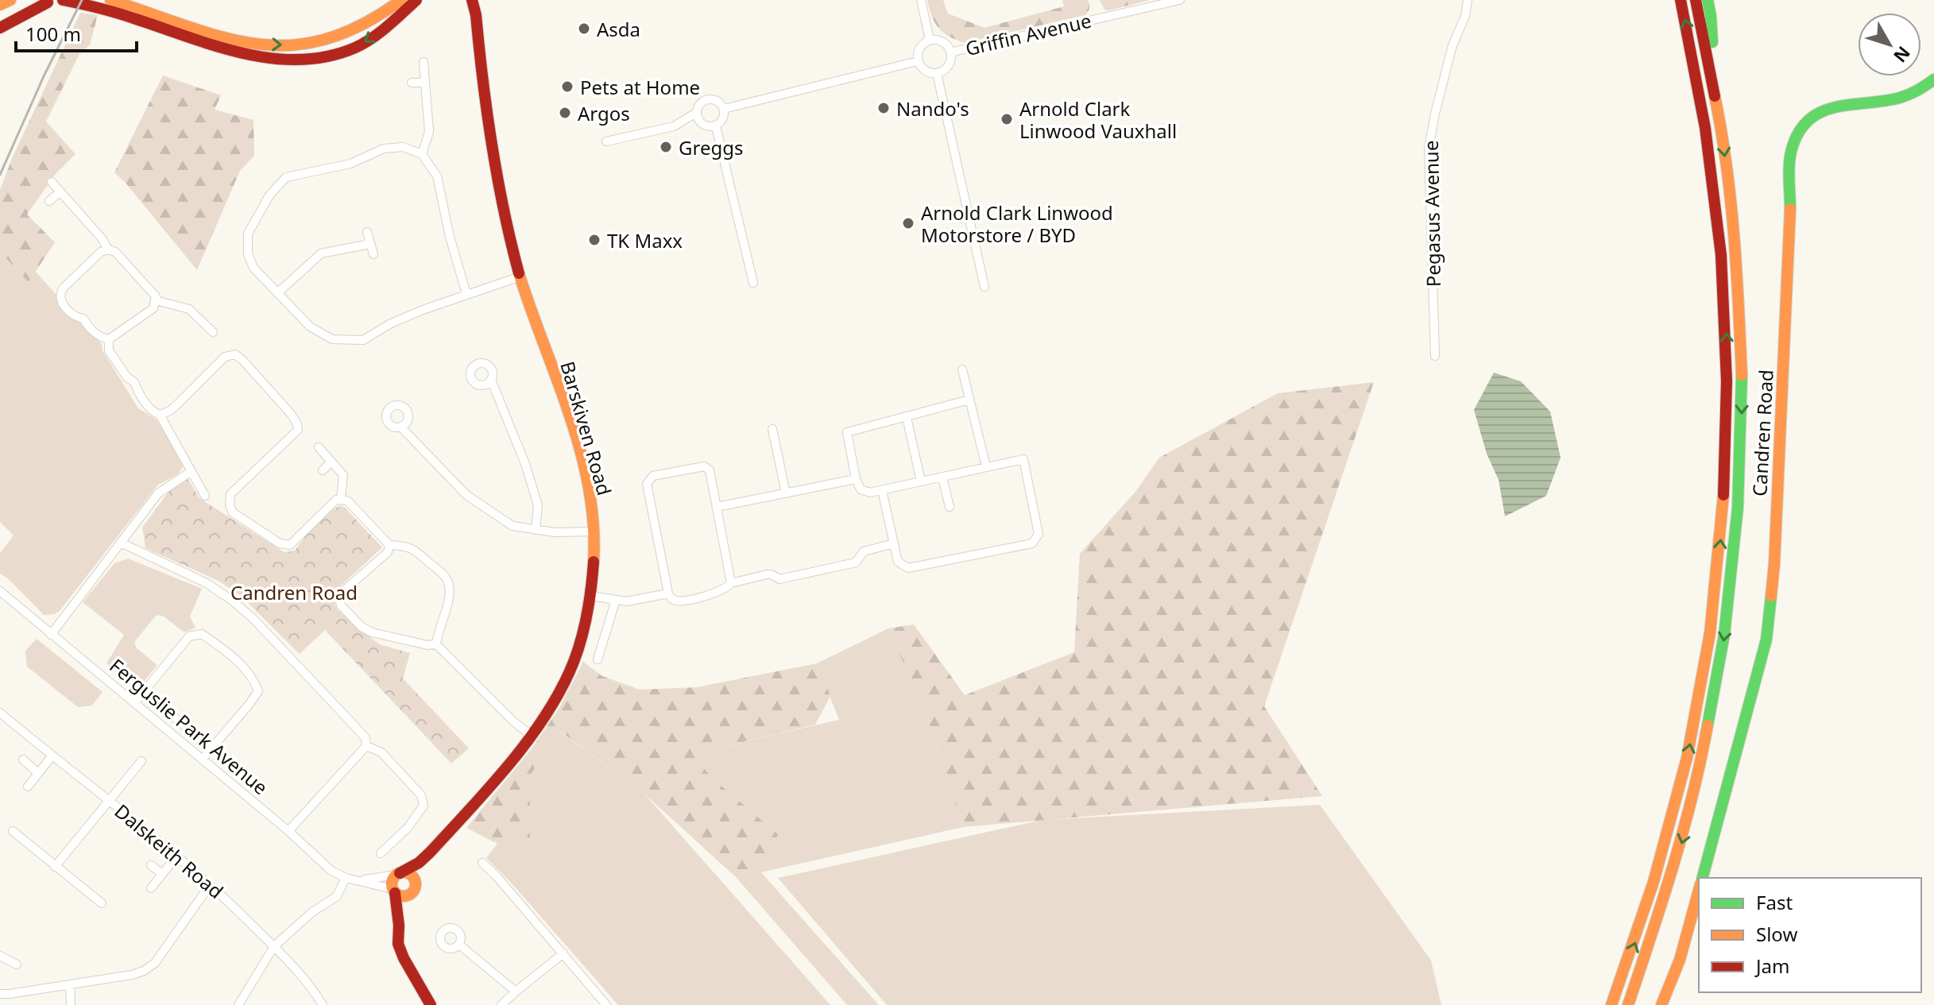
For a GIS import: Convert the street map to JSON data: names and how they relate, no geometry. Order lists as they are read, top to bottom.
{
  "streets": {
    "main road": ["Barskiven Road", "Candren Road"],
    "street": [
      "Griffin Avenue",
      "Pegasus Avenue",
      "Ferguslie Park Avenue",
      "Dalskeith Road"
    ]
  },
  "crossings": [
    ["Barskiven Road", "Ferguslie Park Avenue"]
  ],
  "parks": ["Candren Road"],
  "places": [
    "Asda",
    "Pets at Home",
    "Nando's",
    "Argos",
    "Arnold Clark Linwood Vauxhall",
    "Greggs",
    "Arnold Clark Linwood Motorstore / BYD",
    "TK Maxx"
  ],
  "legend": ["Fast", "Slow", "Jam"],
  "scale_bar": "100 m",
  "north": "bottom right"
}
